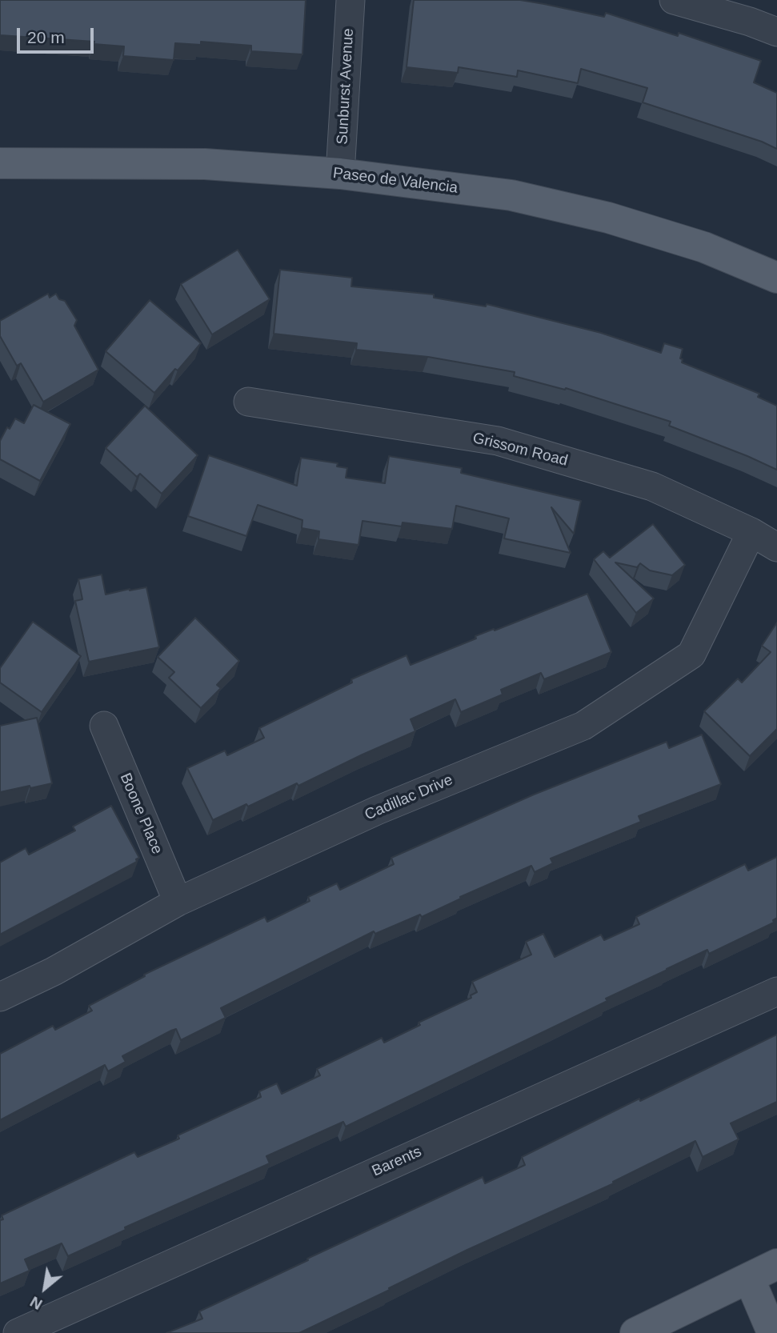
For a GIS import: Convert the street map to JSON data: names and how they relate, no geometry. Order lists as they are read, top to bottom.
{
  "streets": {
    "main road": ["Paseo de Valencia"],
    "street": [
      "Sunburst Avenue",
      "Grissom Road",
      "Cadillac Drive",
      "Boone Place",
      "Barents"
    ]
  },
  "crossings": [
    ["Sunburst Avenue", "Paseo de Valencia"],
    ["Grissom Road", "Cadillac Drive"],
    ["Cadillac Drive", "Boone Place"]
  ],
  "scale_bar": "20 m",
  "north": "bottom left"
}
